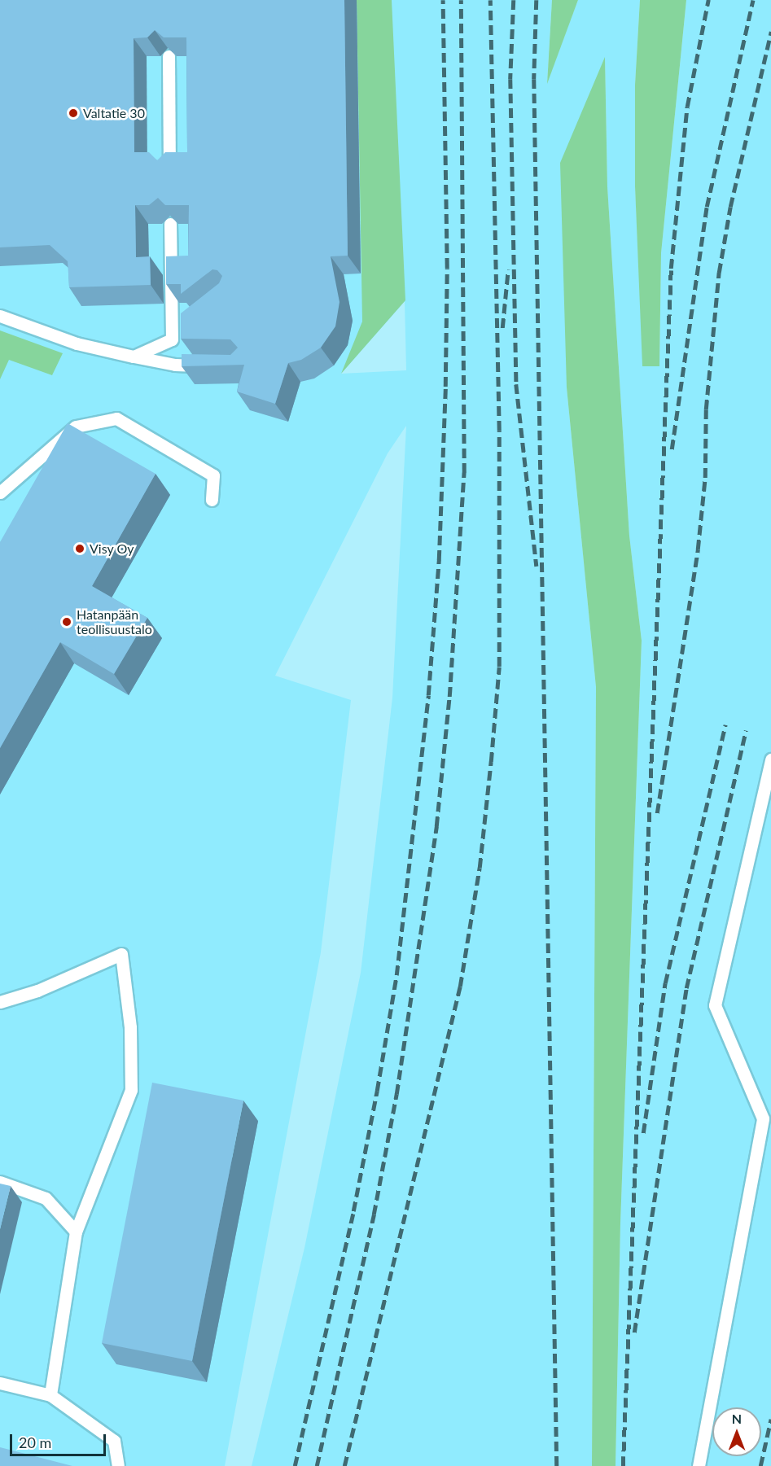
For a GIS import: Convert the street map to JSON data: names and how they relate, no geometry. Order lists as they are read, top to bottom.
{
  "places": ["Valtatie 30", "Visy Oy", "Hatanpään teollisuustalo"],
  "scale_bar": "20 m",
  "north": "top"
}
